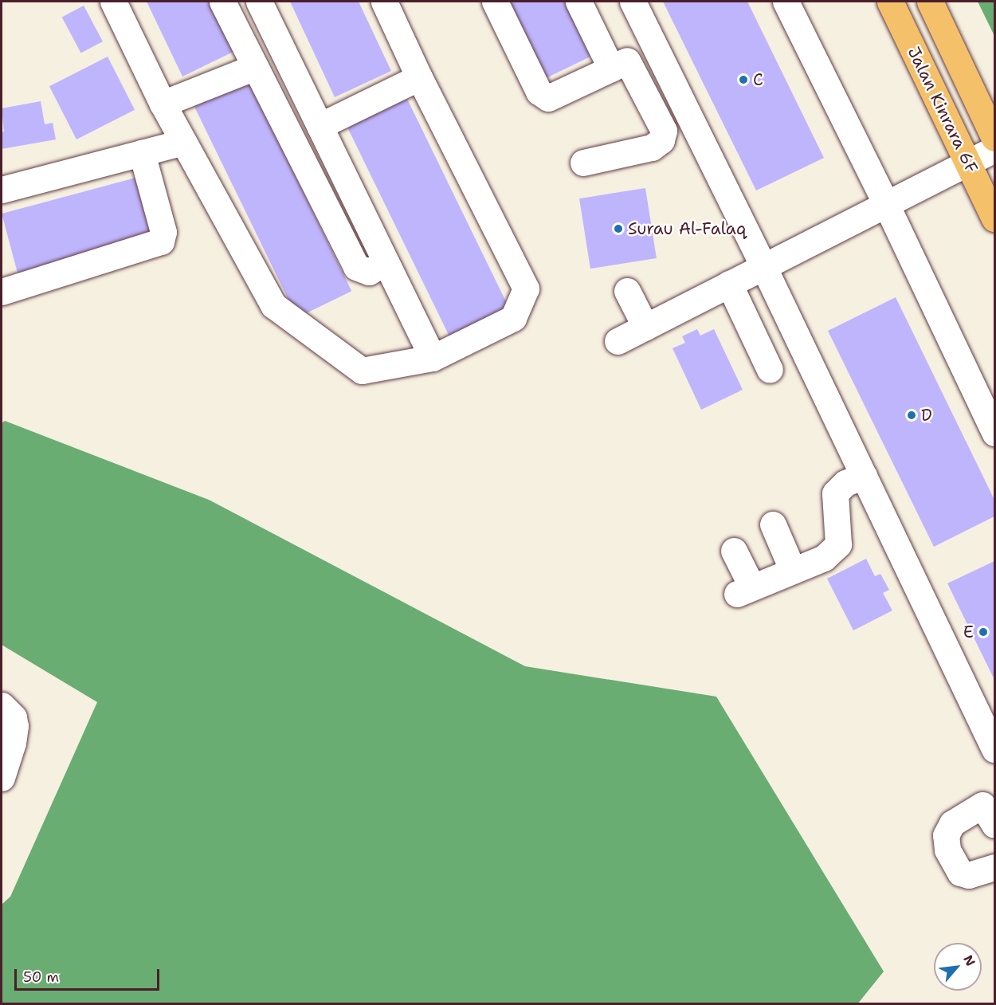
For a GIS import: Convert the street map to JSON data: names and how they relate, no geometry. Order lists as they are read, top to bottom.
{
  "streets": {
    "main road": ["Jalan Kinrara 6F"]
  },
  "places": [
    "C",
    "Surau Al-Falaq",
    "D",
    "E"
  ],
  "scale_bar": "50 m",
  "north": "top right"
}
